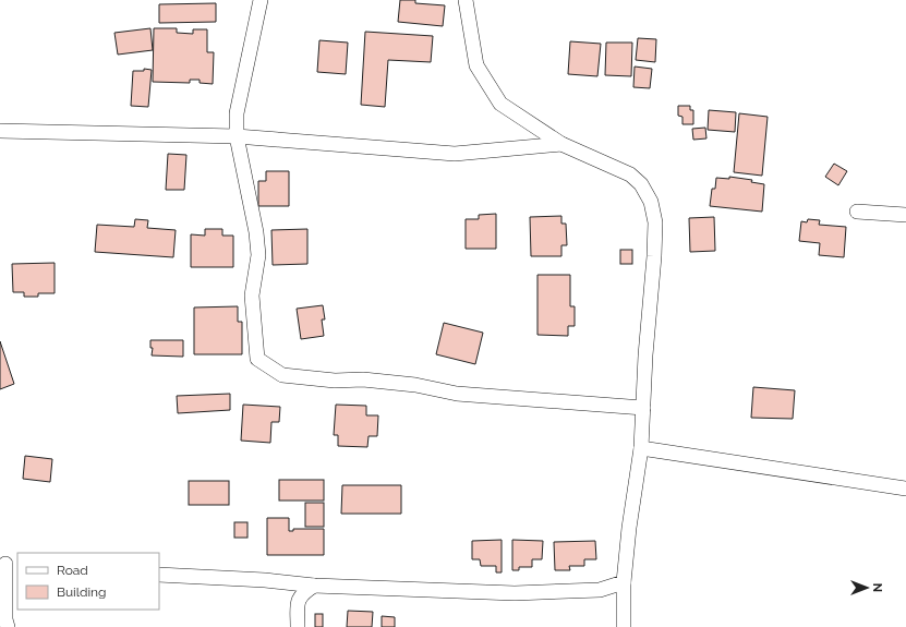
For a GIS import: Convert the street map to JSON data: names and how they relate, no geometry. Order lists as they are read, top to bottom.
{
  "legend": ["Road", "Building"],
  "north": "right"
}
